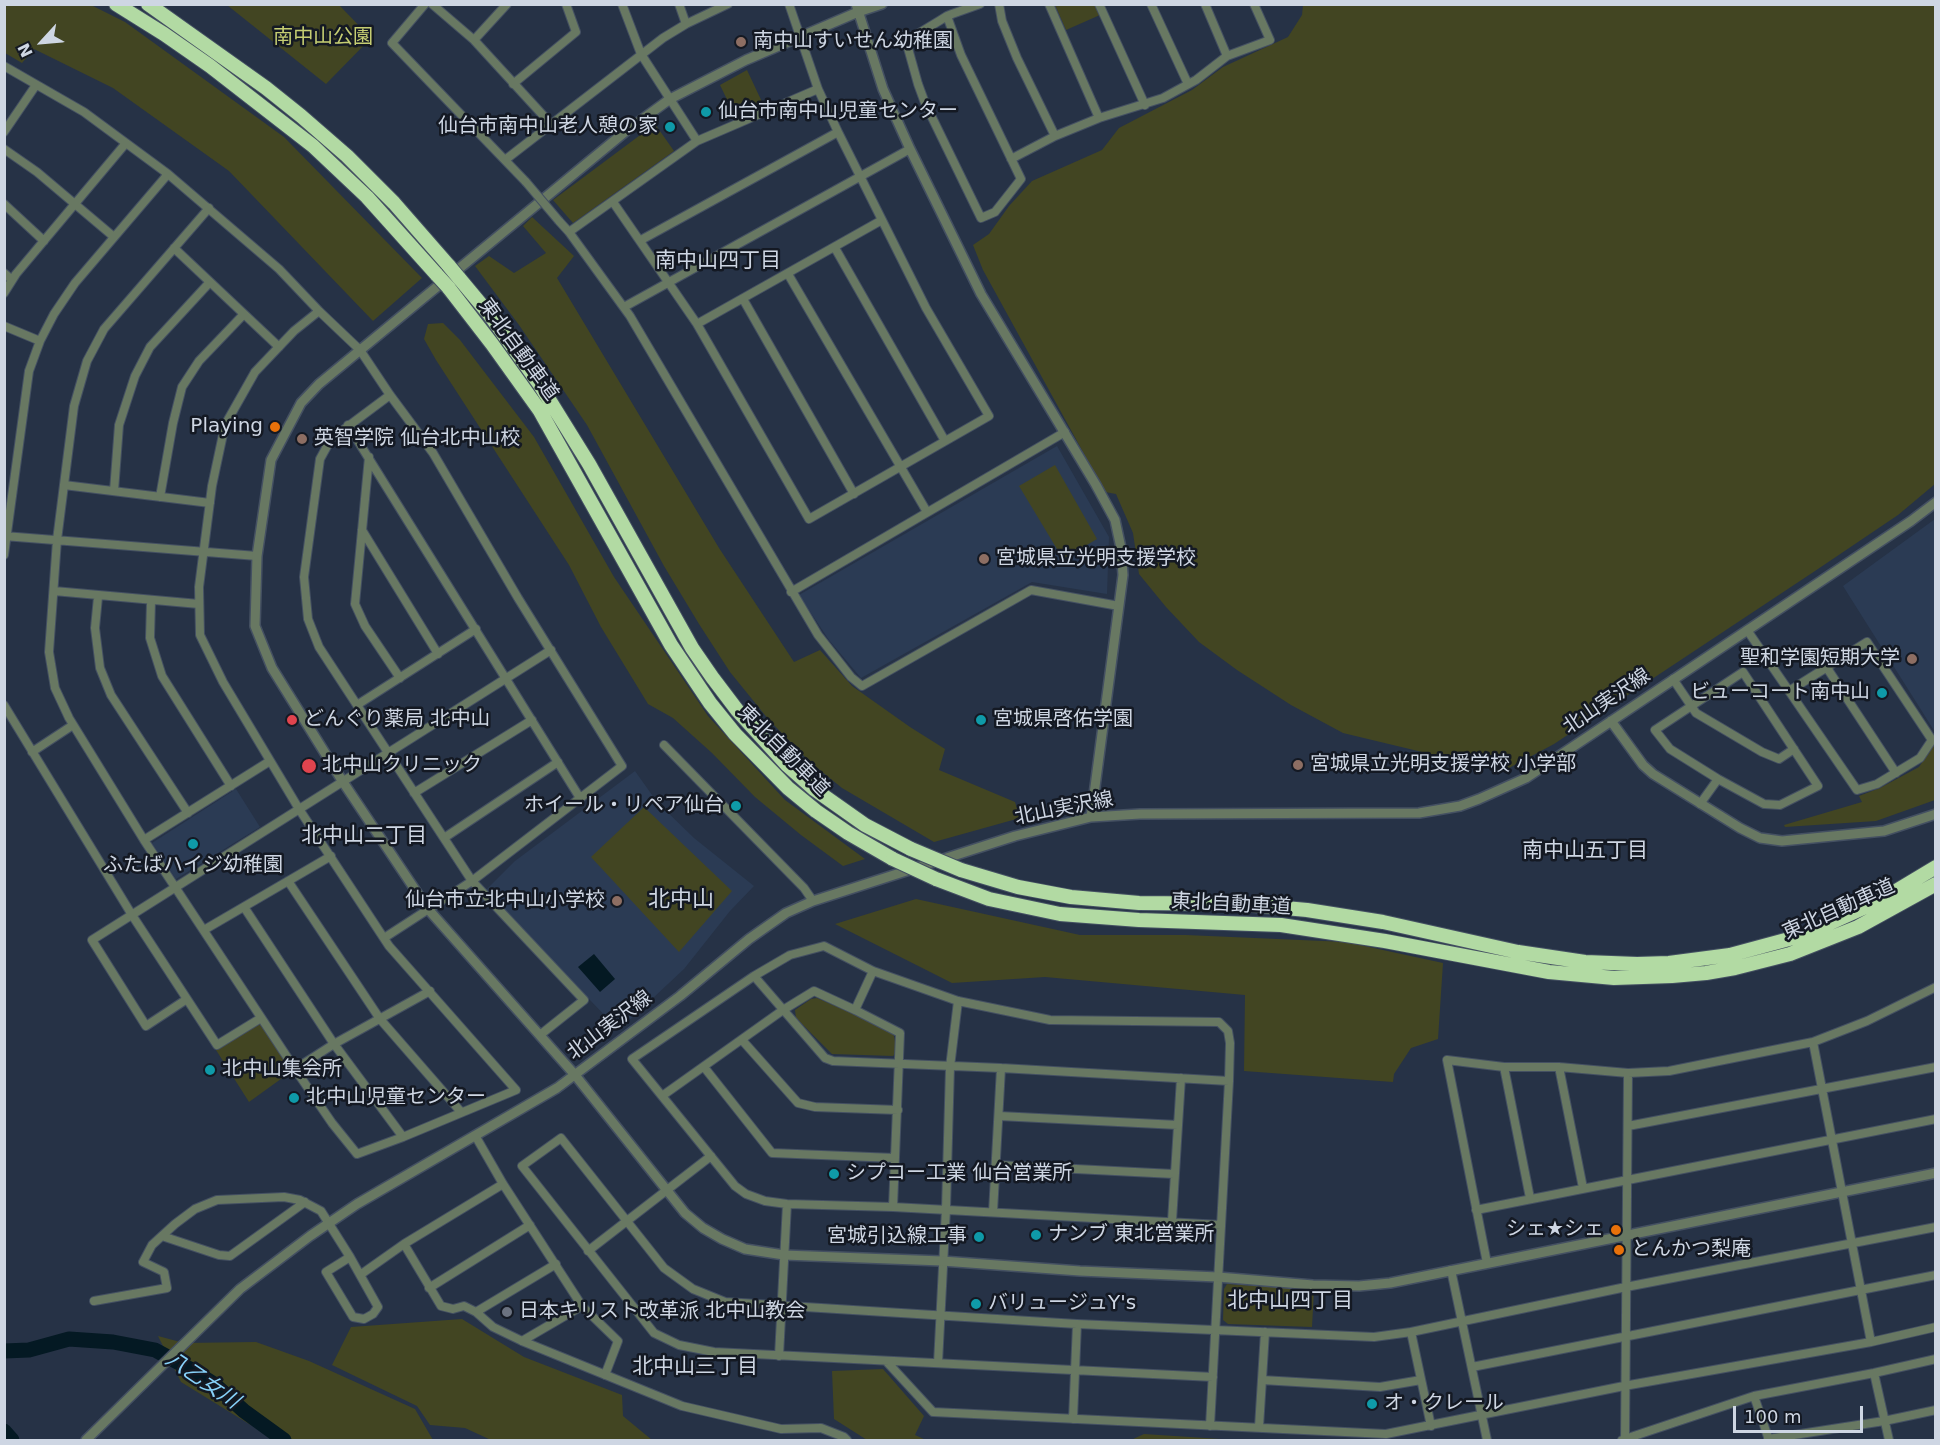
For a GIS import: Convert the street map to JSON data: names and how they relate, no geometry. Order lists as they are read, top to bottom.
{
  "streets": {
    "highway": ["東北自動車道"],
    "street": ["北山実沢線"]
  },
  "districts": [
    "南中山四丁目",
    "北中山二丁目",
    "南中山五丁目",
    "北中山",
    "北中山四丁目",
    "北中山三丁目"
  ],
  "water": ["八乙女川"],
  "parks": ["南中山公園"],
  "places": [
    "南中山すいせん幼稚園",
    "仙台市南中山児童センター",
    "仙台市南中山老人憩の家",
    "Playing",
    "英智学院 仙台北中山校",
    "宮城県立光明支援学校",
    "聖和学園短期大学",
    "ビューコート南中山",
    "どんぐり薬局 北中山",
    "宮城県啓佑学園",
    "宮城県立光明支援学校 小学部",
    "北中山クリニック",
    "ホイール・リペア仙台",
    "ふたばハイジ幼稚園",
    "仙台市立北中山小学校",
    "北中山集会所",
    "北中山児童センター",
    "シプコー工業 仙台営業所",
    "シェ★シェ",
    "ナンブ 東北営業所",
    "宮城引込線工事",
    "とんかつ梨庵",
    "バリュージュY's",
    "日本キリスト改革派 北中山教会",
    "オ・クレール"
  ],
  "scale_bar": "100 m",
  "north": "bottom left"
}
